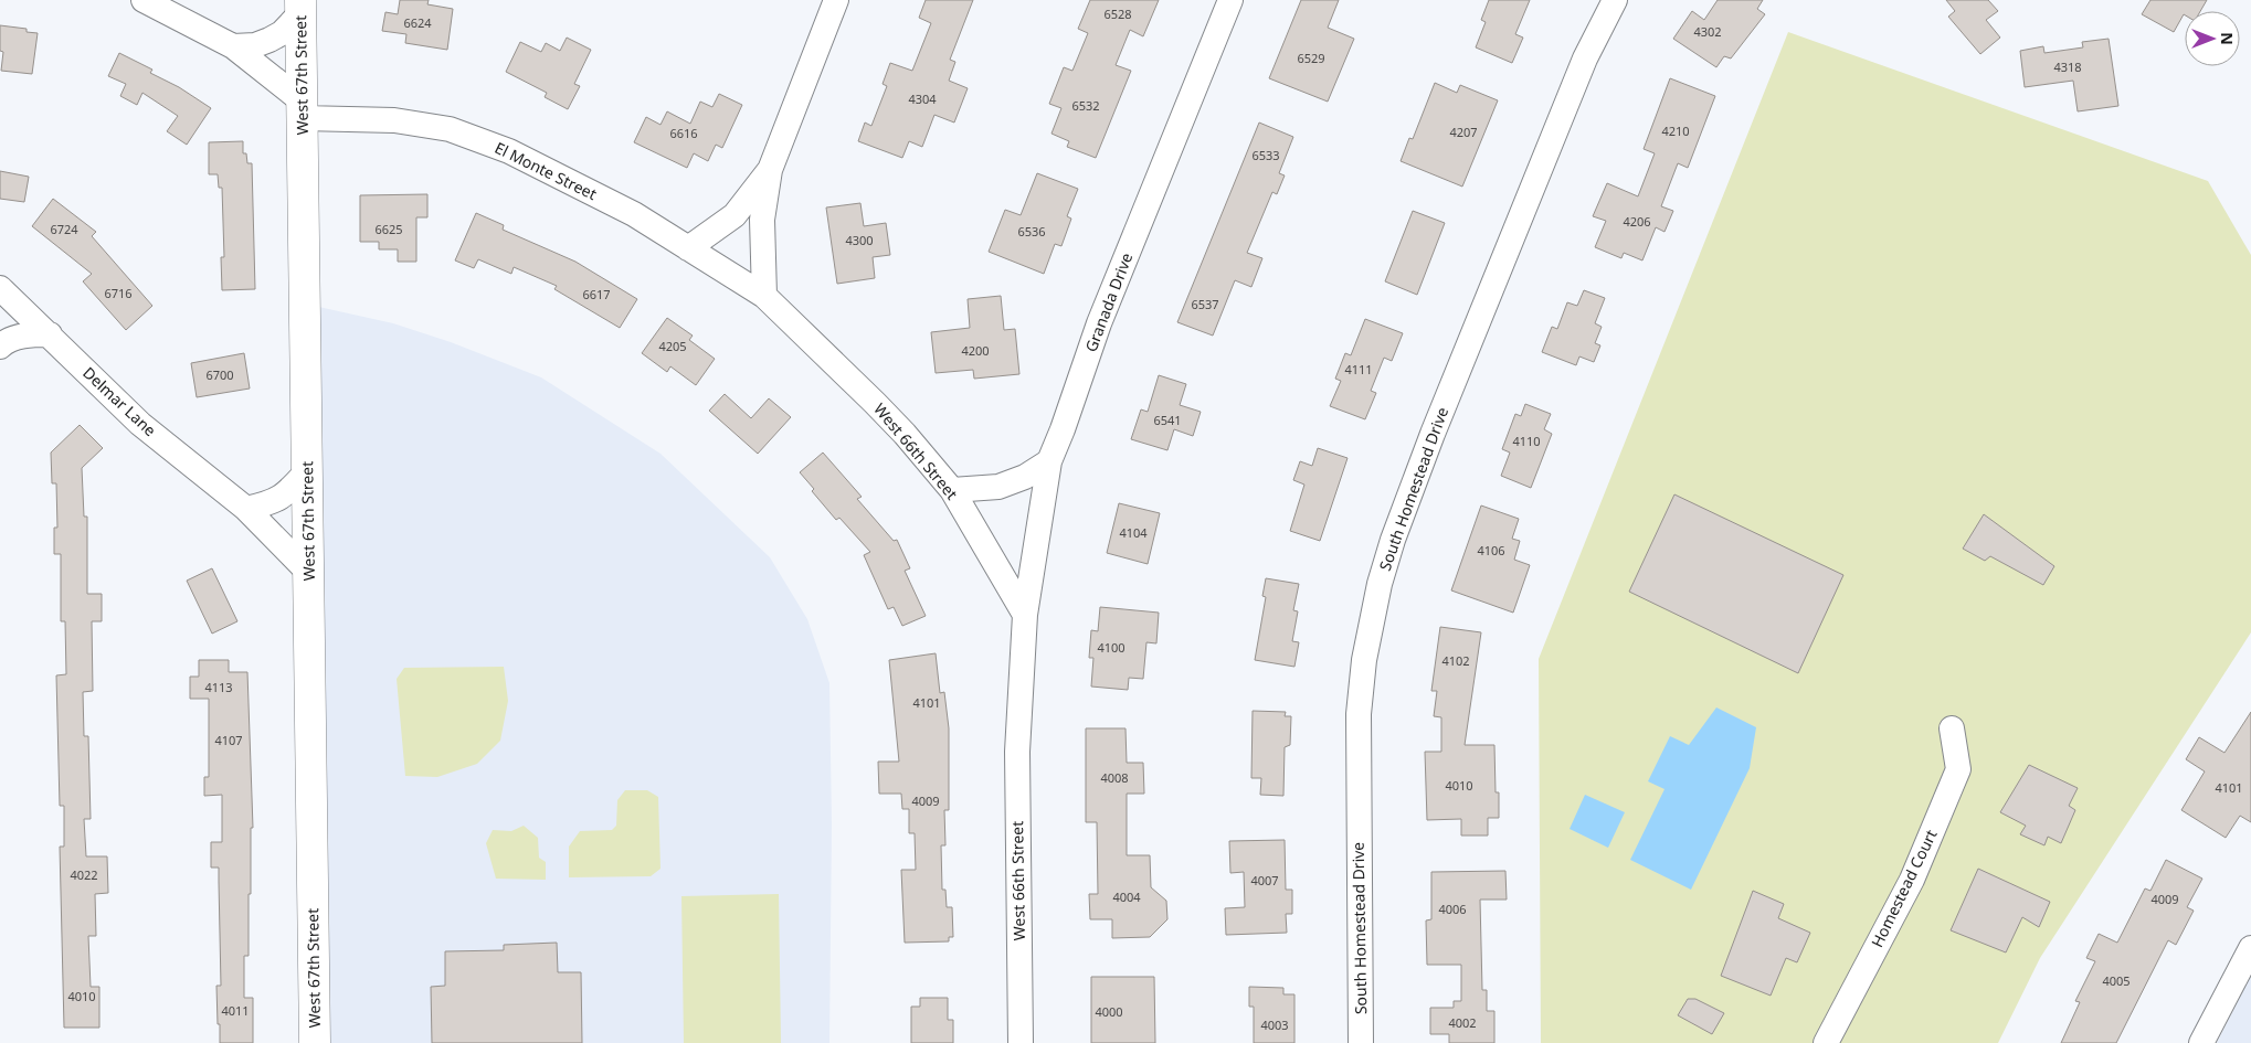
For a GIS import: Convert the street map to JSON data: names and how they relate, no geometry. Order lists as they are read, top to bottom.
{
  "streets": {
    "street": [
      "West 67th Street",
      "El Monte Street",
      "Granada Drive",
      "Delmar Lane",
      "West 66th Street",
      "South Homestead Drive",
      "Homestead Court"
    ]
  },
  "crossings": [
    ["West 67th Street", "El Monte Street"],
    ["West 67th Street", "Delmar Lane"],
    ["El Monte Street", "West 66th Street"],
    ["Granada Drive", "West 66th Street"]
  ],
  "house_numbers": [
    "6528",
    "6624",
    "4302",
    "6529",
    "4318",
    "4304",
    "6532",
    "4210",
    "4207",
    "6616",
    "6533",
    "4206",
    "6724",
    "6625",
    "6536",
    "4300",
    "6716",
    "6617",
    "6537",
    "4205",
    "4200",
    "4111",
    "6700",
    "6541",
    "4110",
    "4104",
    "4106",
    "4100",
    "4102",
    "4113",
    "4101",
    "4107",
    "4008",
    "4010",
    "4101",
    "4009",
    "4022",
    "4007",
    "4004",
    "4009",
    "4006",
    "4005",
    "4010",
    "4011",
    "4000",
    "4002",
    "4003"
  ],
  "north": "right"
}
